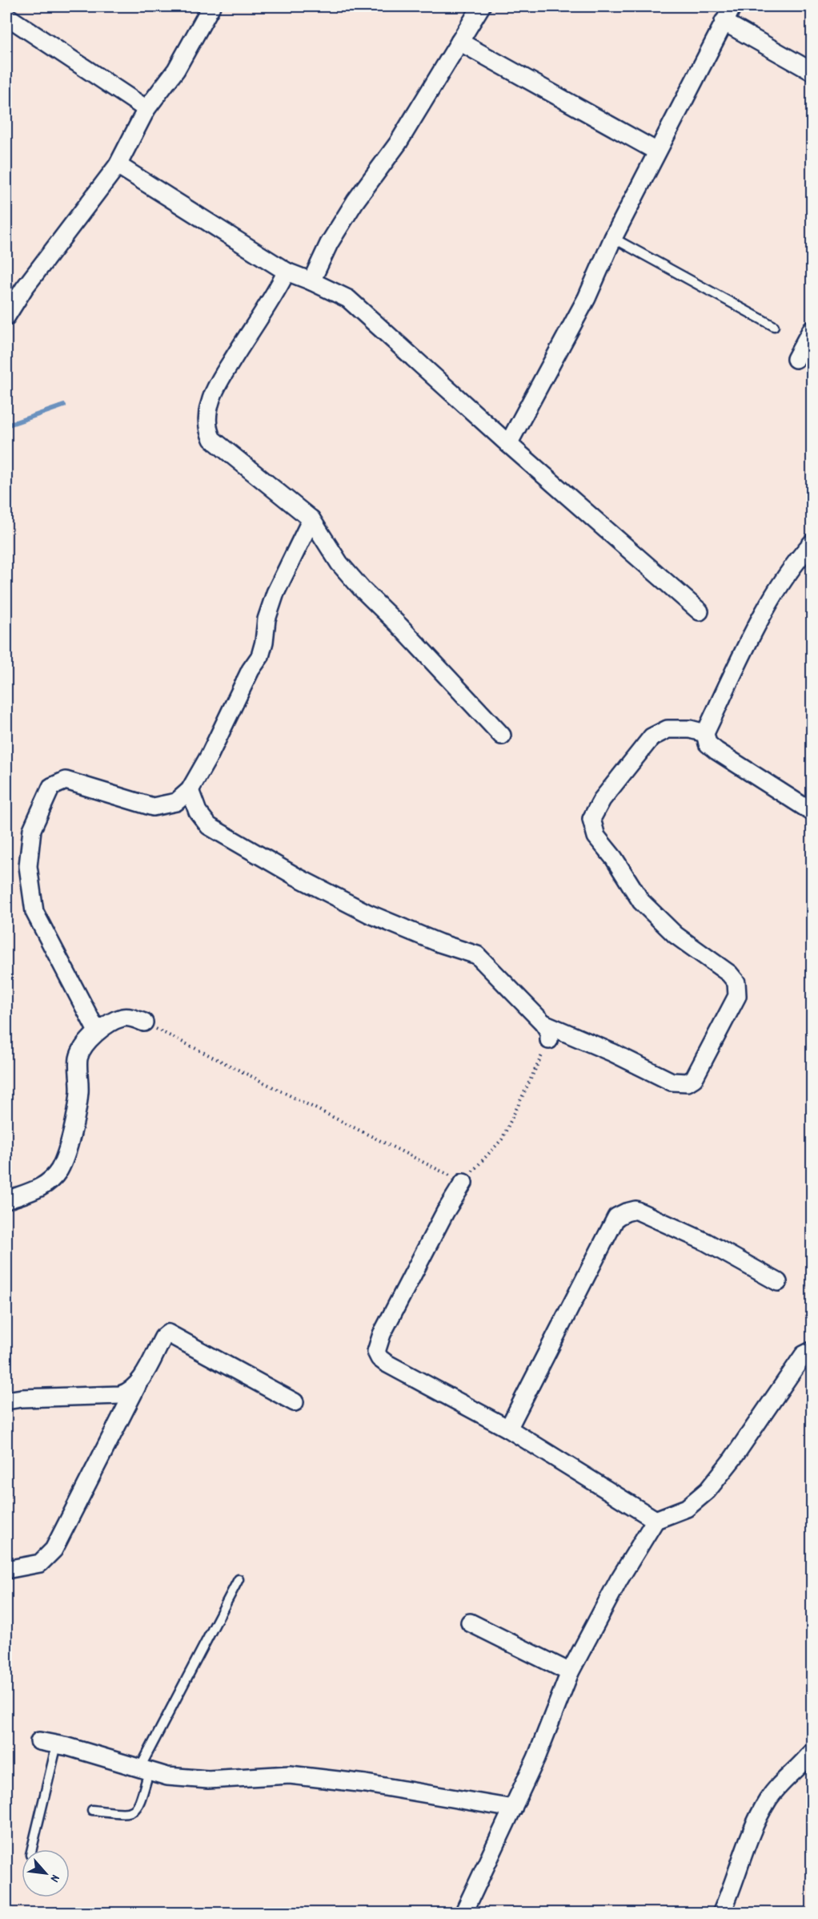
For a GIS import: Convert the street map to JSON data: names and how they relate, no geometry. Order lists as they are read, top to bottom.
{
  "north": "bottom right"
}
